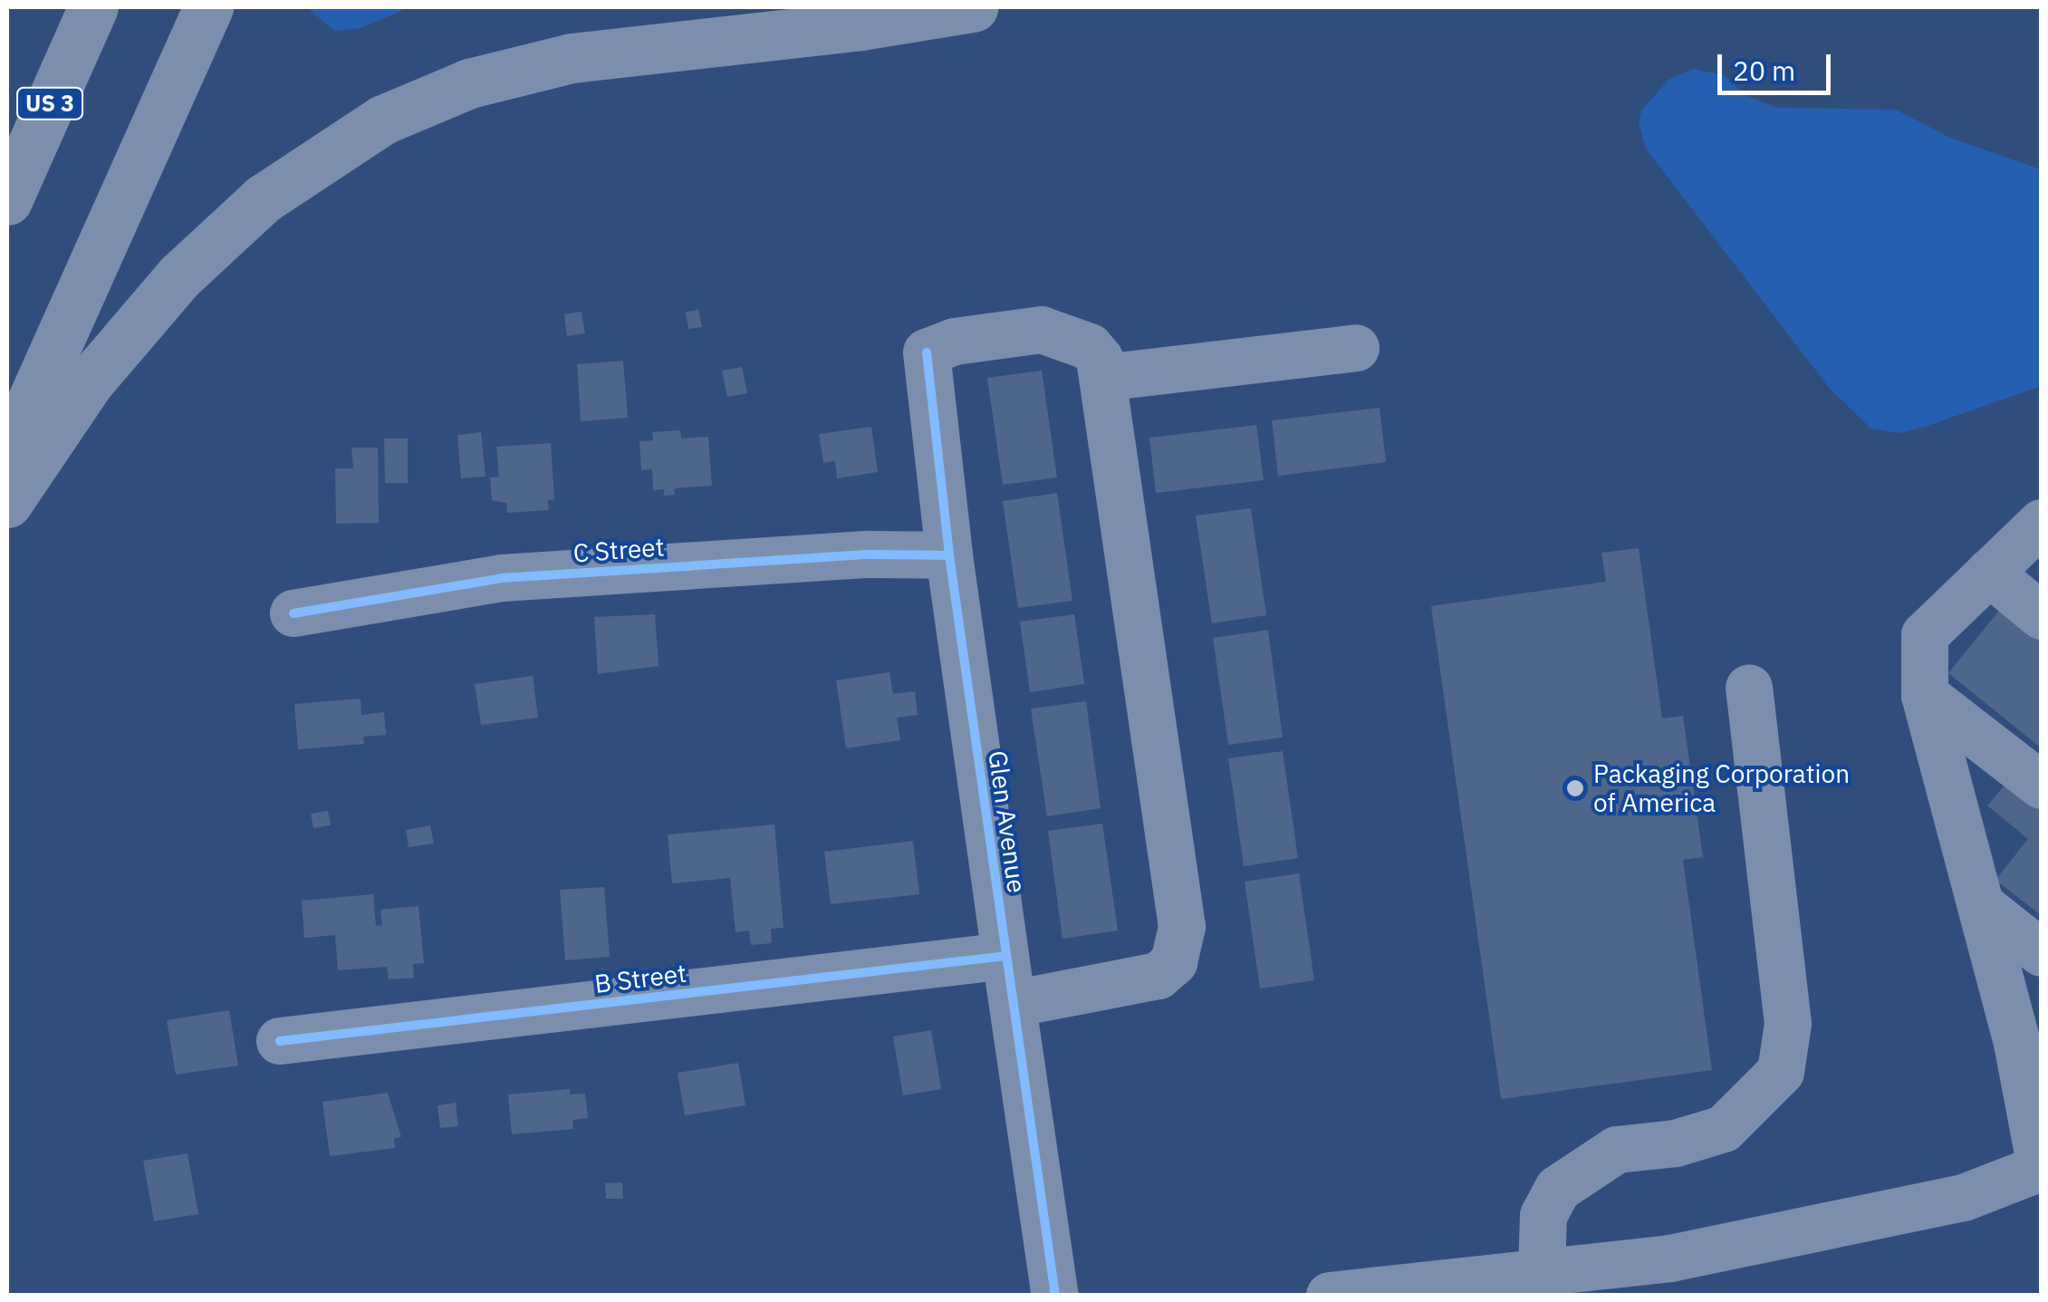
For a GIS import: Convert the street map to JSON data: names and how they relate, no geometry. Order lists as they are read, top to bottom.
{
  "streets": {
    "highway": ["US 3"],
    "street": ["C Street", "Glen Avenue", "B Street"]
  },
  "crossings": [
    ["C Street", "Glen Avenue"],
    ["Glen Avenue", "B Street"]
  ],
  "places": ["Packaging Corporation of America"],
  "scale_bar": "20 m"
}
